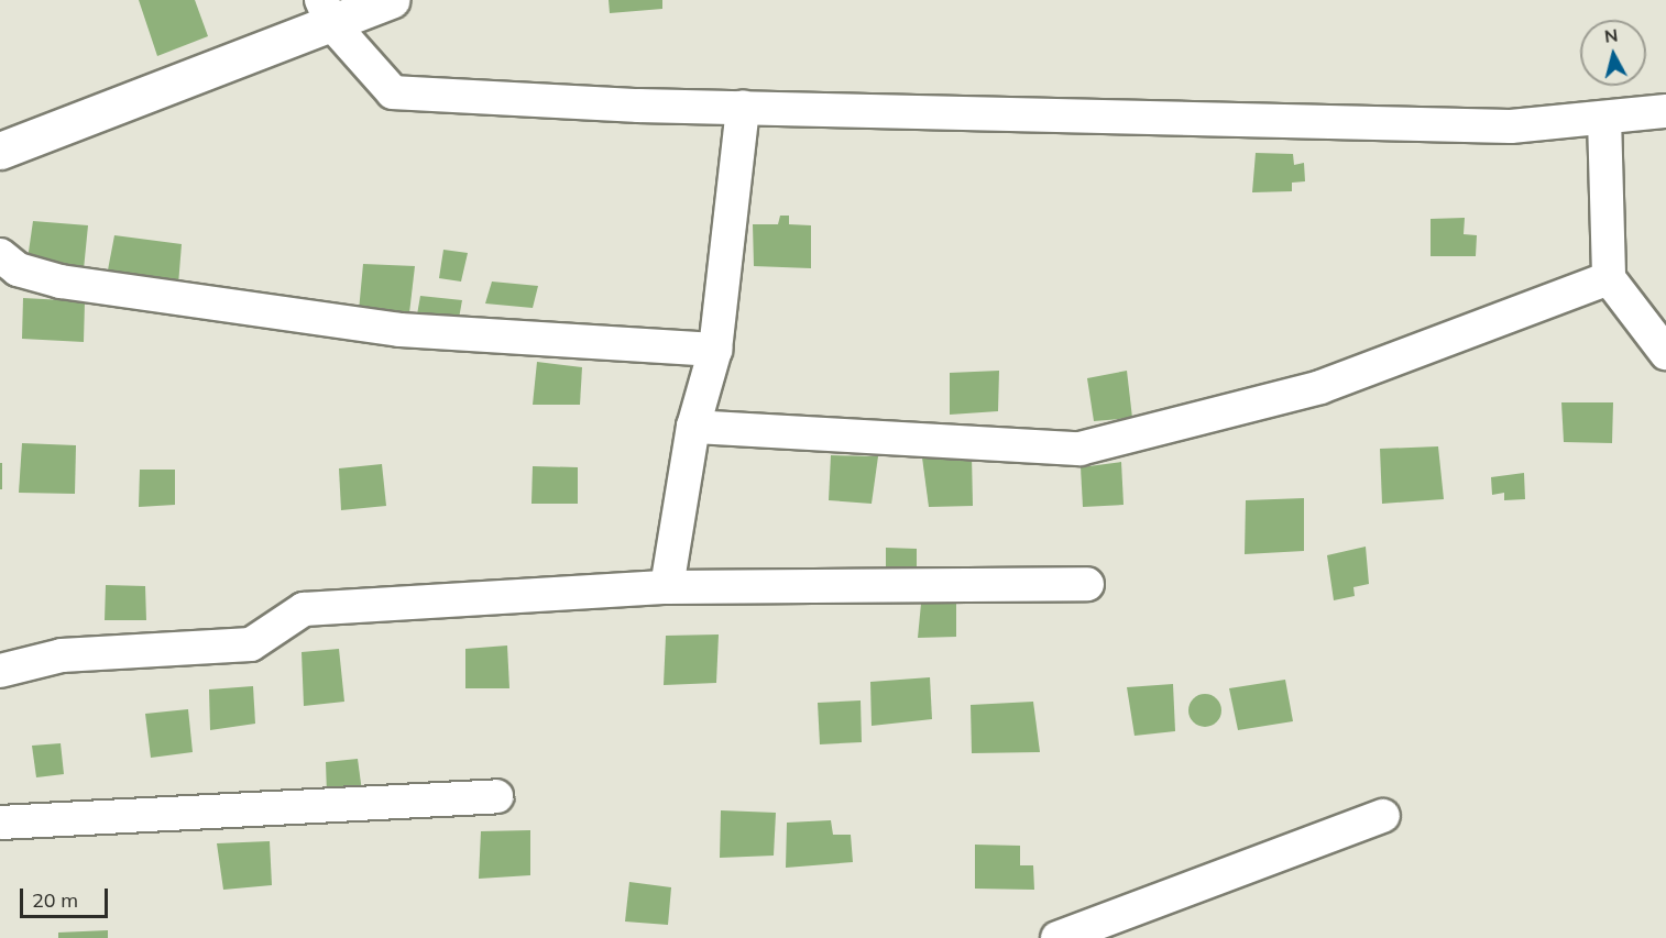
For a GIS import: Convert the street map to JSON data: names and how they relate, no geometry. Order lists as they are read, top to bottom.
{
  "scale_bar": "20 m",
  "north": "top"
}
